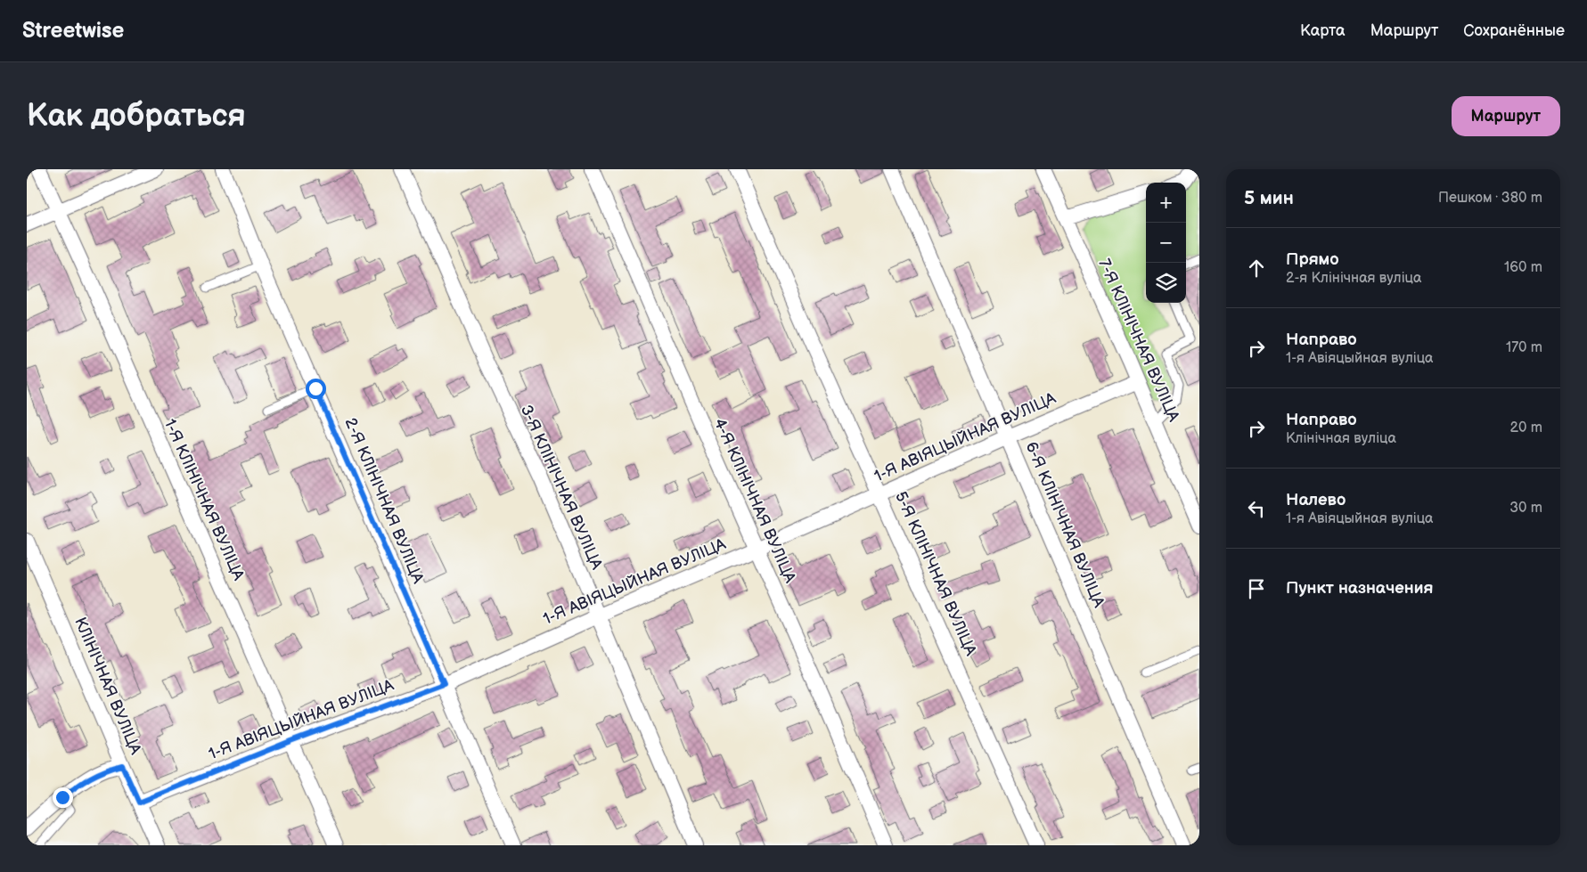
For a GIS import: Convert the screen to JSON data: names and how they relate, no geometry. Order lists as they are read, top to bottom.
{
  "streets": {
    "street": [
      "7-Я КЛІНІЧНАЯ ВУЛІЦА",
      "1-Я АВІЯЦЫЙНАЯ ВУЛІЦА",
      "3-Я КЛІНІЧНАЯ ВУЛІЦА",
      "1-Я КЛІНІЧНАЯ ВУЛІЦА",
      "2-Я КЛІНІЧНАЯ ВУЛІЦА",
      "4-Я КЛІНІЧНАЯ ВУЛІЦА",
      "6-Я КЛІНІЧНАЯ ВУЛІЦА",
      "5-Я КЛІНІЧНАЯ ВУЛІЦА",
      "КЛІНІЧНАЯ ВУЛІЦА"
    ]
  },
  "crossings": [
    ["7-Я КЛІНІЧНАЯ ВУЛІЦА", "1-Я АВІЯЦЫЙНАЯ ВУЛІЦА"],
    ["1-Я АВІЯЦЫЙНАЯ ВУЛІЦА", "3-Я КЛІНІЧНАЯ ВУЛІЦА"],
    ["1-Я АВІЯЦЫЙНАЯ ВУЛІЦА", "1-Я КЛІНІЧНАЯ ВУЛІЦА"],
    ["1-Я АВІЯЦЫЙНАЯ ВУЛІЦА", "2-Я КЛІНІЧНАЯ ВУЛІЦА"],
    ["1-Я АВІЯЦЫЙНАЯ ВУЛІЦА", "4-Я КЛІНІЧНАЯ ВУЛІЦА"],
    ["1-Я АВІЯЦЫЙНАЯ ВУЛІЦА", "6-Я КЛІНІЧНАЯ ВУЛІЦА"],
    ["1-Я АВІЯЦЫЙНАЯ ВУЛІЦА", "5-Я КЛІНІЧНАЯ ВУЛІЦА"],
    ["1-Я АВІЯЦЫЙНАЯ ВУЛІЦА", "КЛІНІЧНАЯ ВУЛІЦА"]
  ],
  "page": {
    "header": "Streetwise",
    "nav": ["Карта", "Маршрут", "Сохранённые"],
    "buttons": "Маршрут",
    "title": "Как добраться",
    "heading": ["5 мин", "Пешком · 380 m"],
    "map_buttons": ["+", "−"],
    "list": [
      ["Прямо", "2-я Клінічная вуліца", "160 m"],
      ["Направо", "1-я Авіяцыйная вуліца", "170 m"],
      ["Направо", "Клінічная вуліца", "20 m"],
      ["Налево", "1-я Авіяцыйная вуліца", "30 m"],
      "Пункт назначения"
    ]
  }
}
